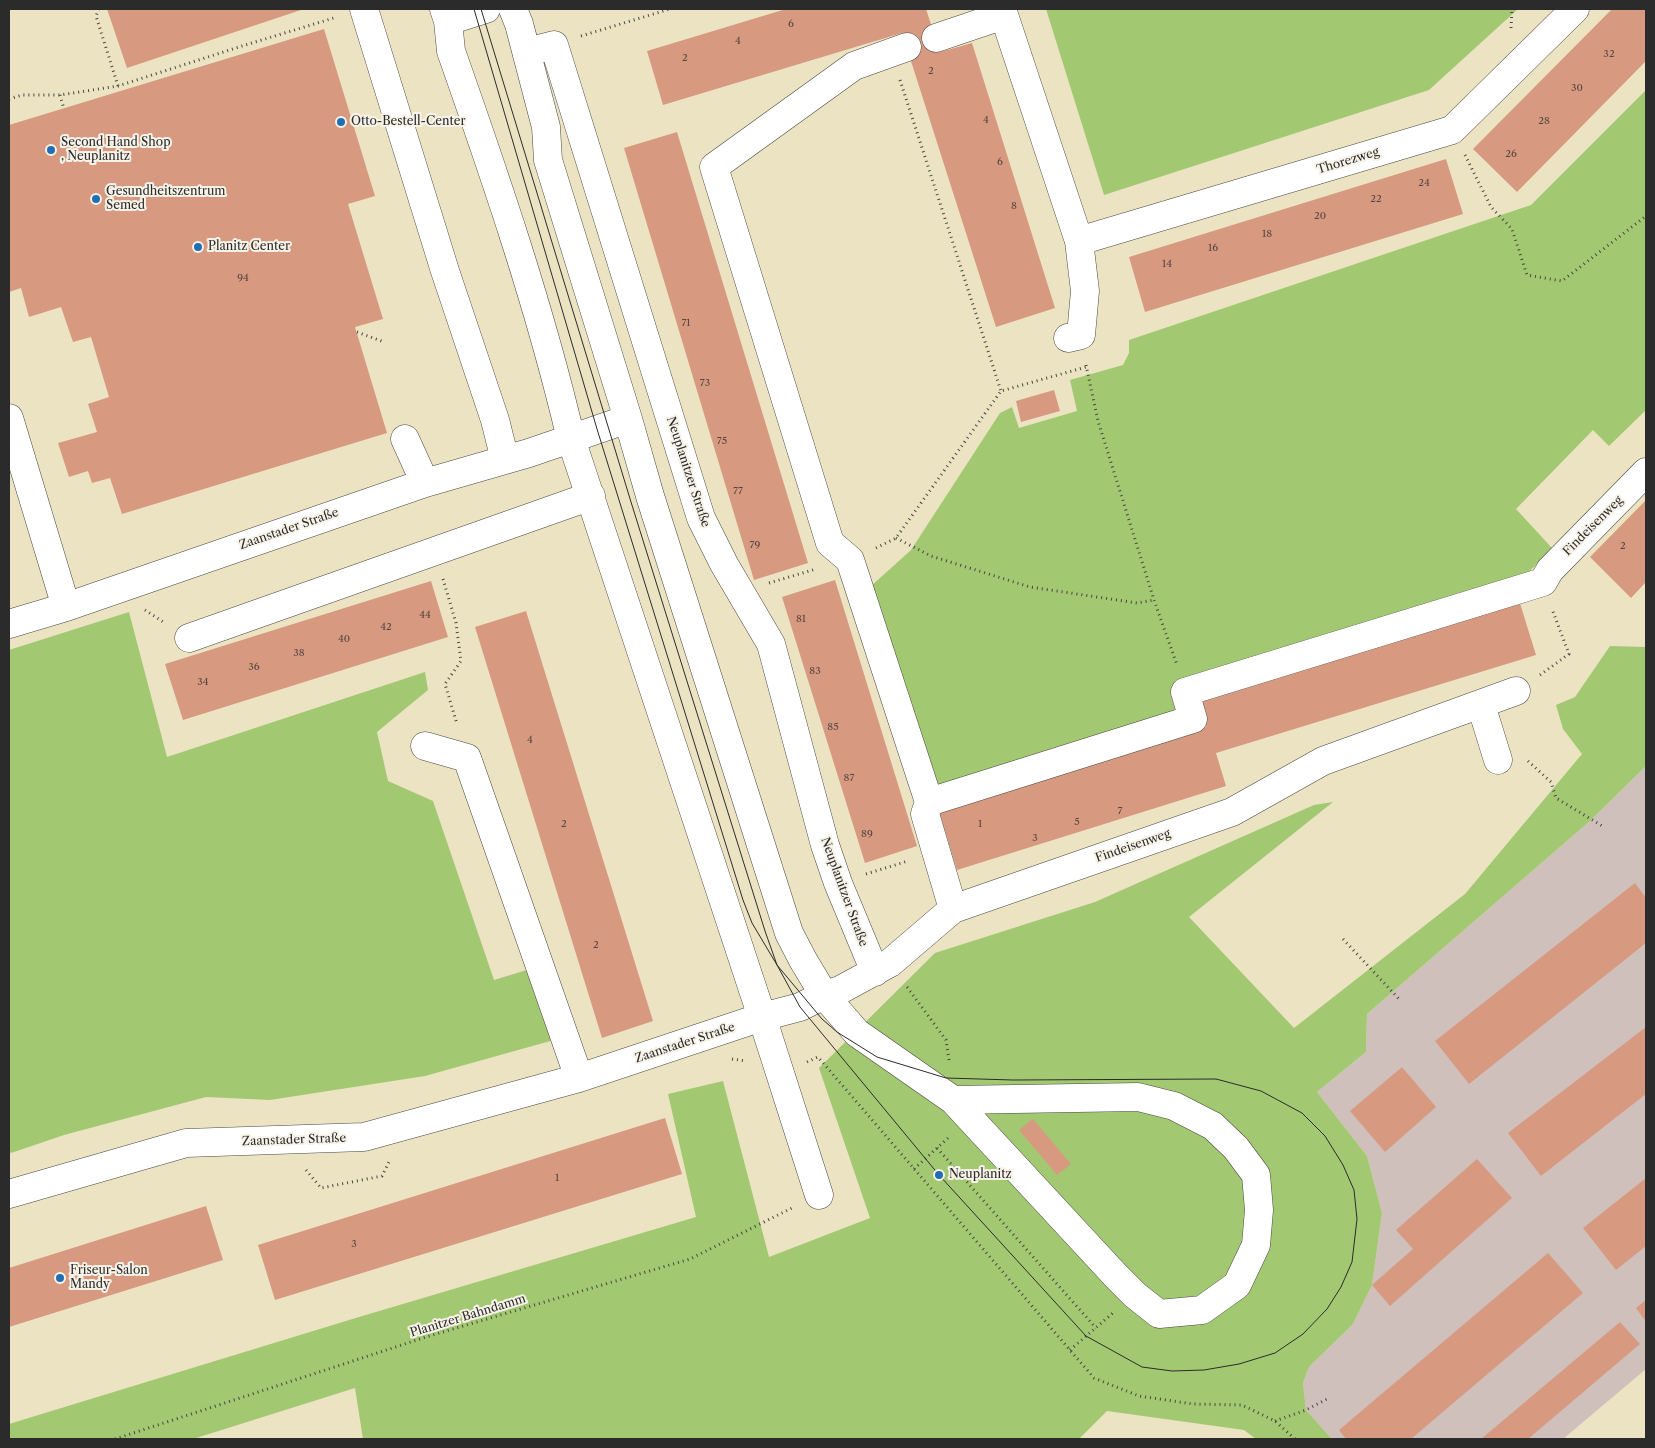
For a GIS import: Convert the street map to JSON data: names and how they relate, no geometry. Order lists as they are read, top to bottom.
{
  "streets": {
    "street": [
      "Thorezweg",
      "Neuplanitzer Straße",
      "Findeisenweg",
      "Zaanstader Straße"
    ],
    "path": ["Planitzer Bahndamm"]
  },
  "crossings": [
    ["Neuplanitzer Straße", "Findeisenweg"],
    ["Findeisenweg", "Zaanstader Straße"]
  ],
  "places": [
    "Otto-Bestell-Center",
    "Second Hand Shop , Neuplanitz",
    "Gesundheitszentrum Semed",
    "Planitz Center",
    "Neuplanitz",
    "Friseur-Salon Mandy"
  ],
  "house_numbers": [
    "6",
    "4",
    "32",
    "2",
    "2",
    "30",
    "4",
    "28",
    "26",
    "6",
    "24",
    "22",
    "8",
    "20",
    "18",
    "16",
    "14",
    "94",
    "71",
    "73",
    "75",
    "77",
    "79",
    "2",
    "44",
    "81",
    "42",
    "40",
    "38",
    "36",
    "83",
    "34",
    "85",
    "4",
    "87",
    "7",
    "5",
    "2",
    "1",
    "89",
    "3",
    "2",
    "1",
    "3"
  ]
}
